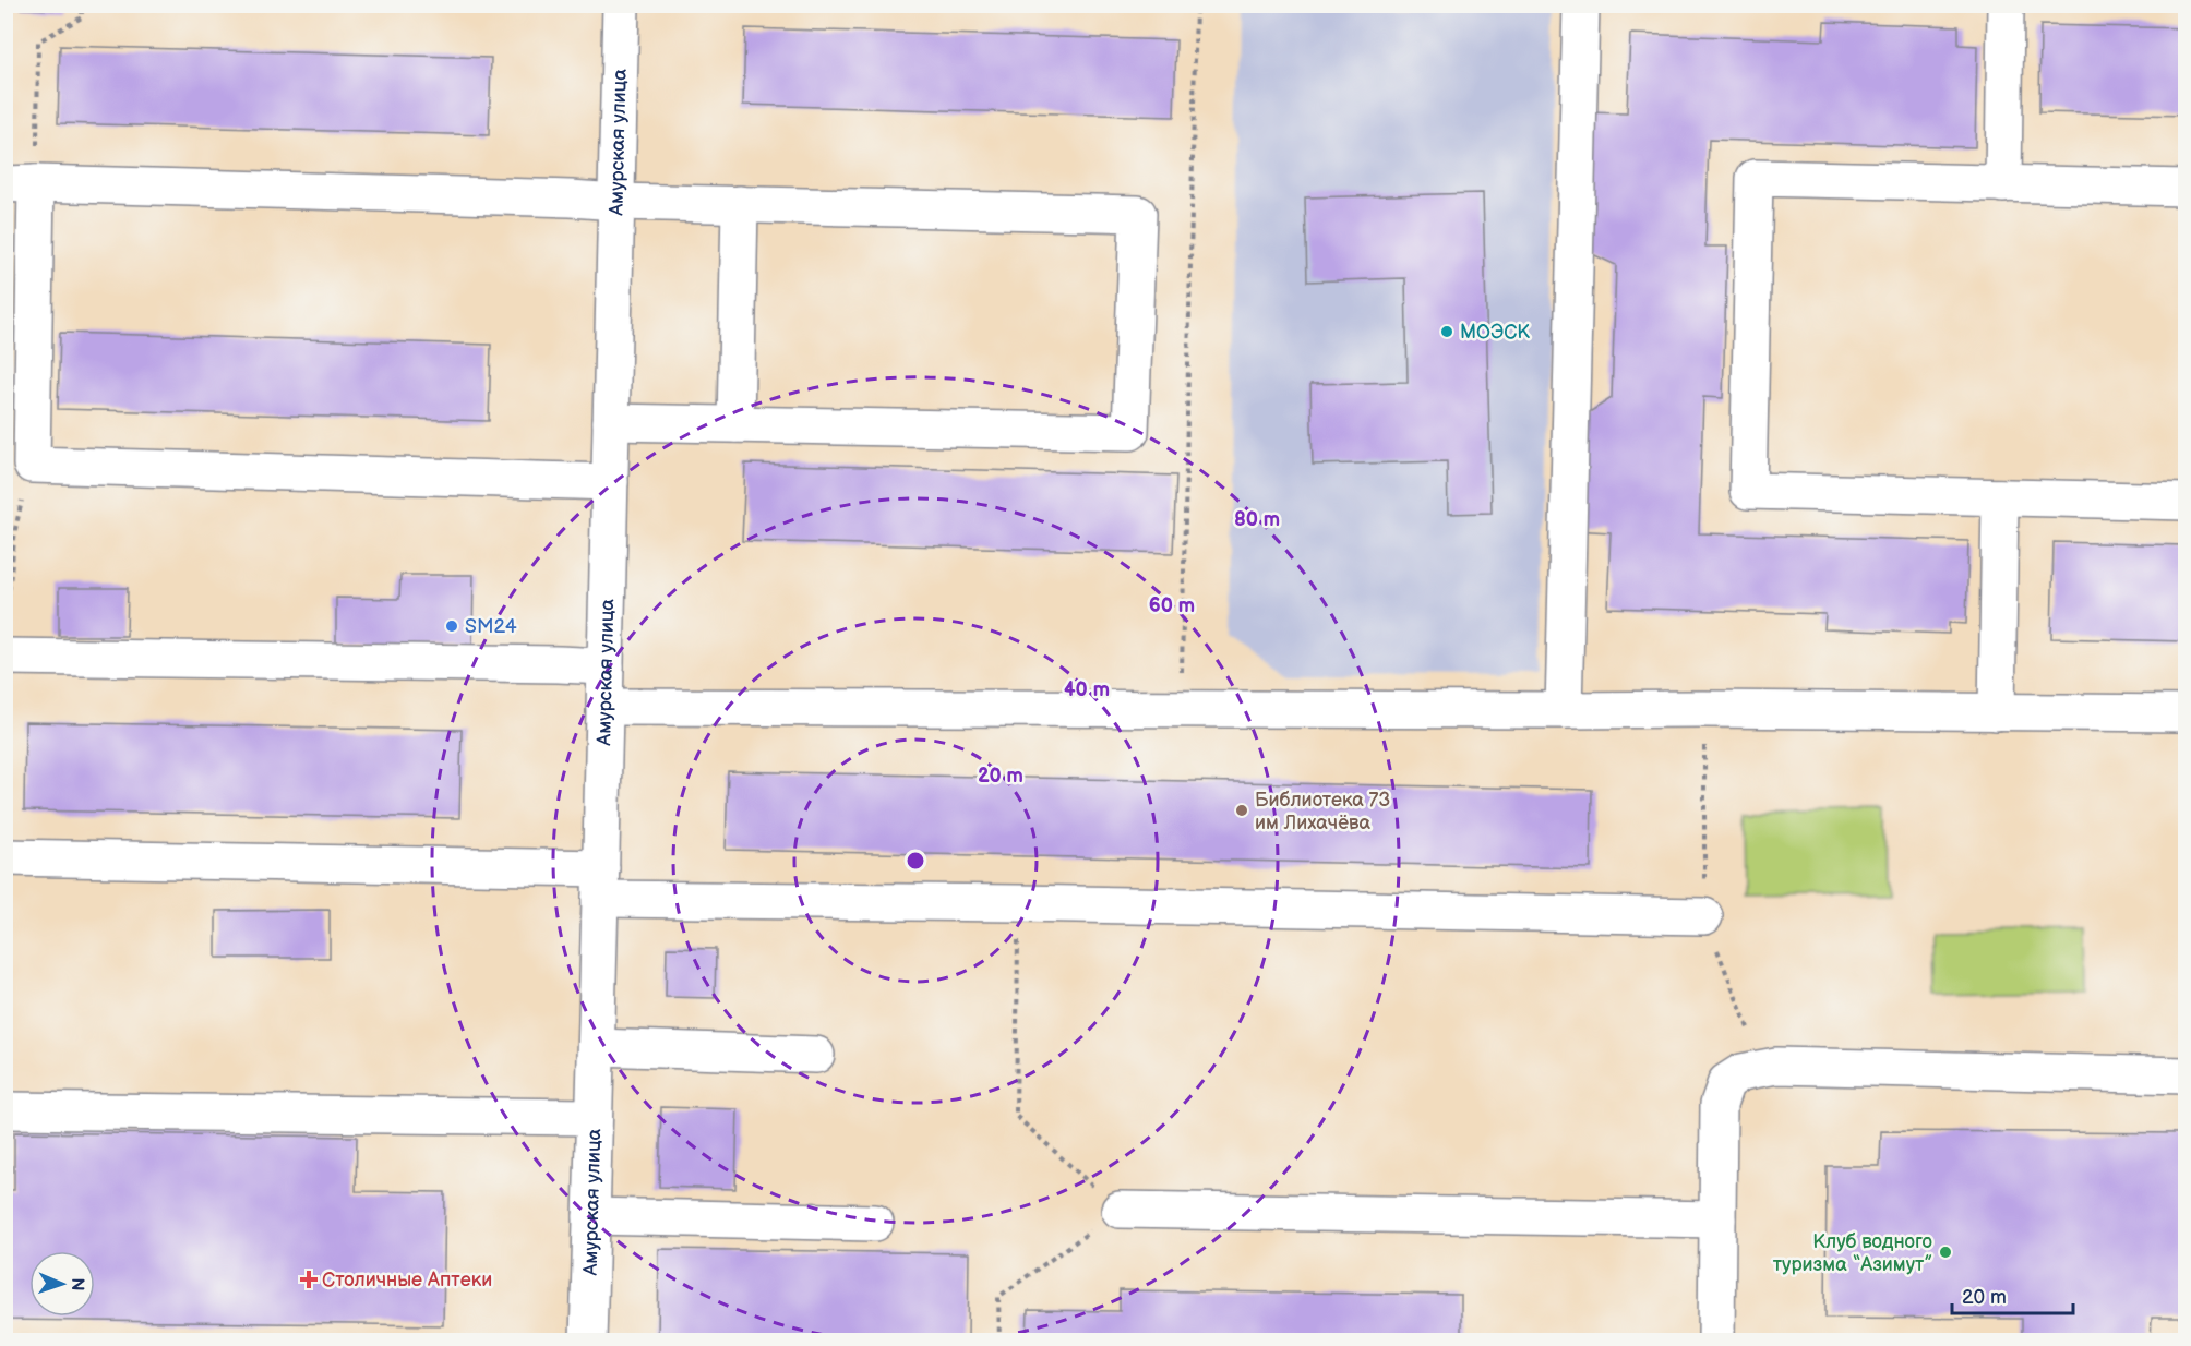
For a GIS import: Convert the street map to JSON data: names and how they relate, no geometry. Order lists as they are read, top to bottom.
{
  "streets": {
    "street": ["Амурская улица"]
  },
  "places": {
    "other": [
      "МОЭСК",
      "SM24",
      "Библиотека 73 им Лихачёва",
      "Клуб водного туризма “Азимут”"
    ],
    "health": ["Столичные Аптеки"]
  },
  "scale_bar": "20 m",
  "north": "right",
  "rings": [
    "80 m",
    "60 m",
    "40 m",
    "20 m"
  ]
}
